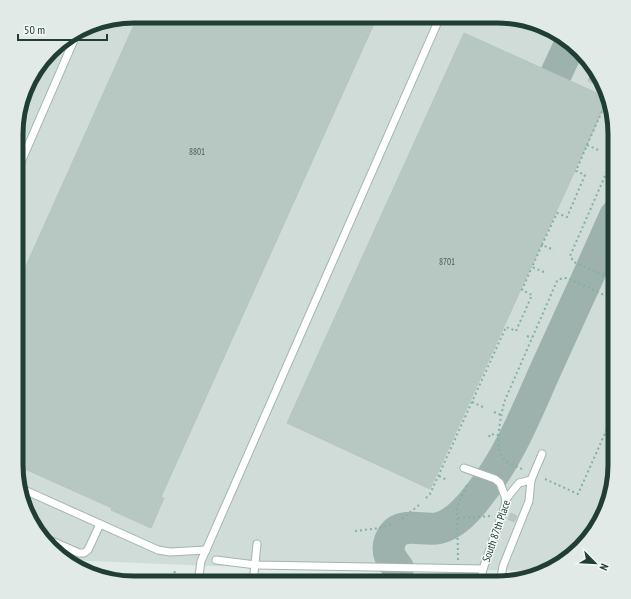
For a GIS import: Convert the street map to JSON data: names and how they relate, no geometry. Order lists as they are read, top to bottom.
{
  "streets": {
    "lane": ["South 87th Place"]
  },
  "house_numbers": ["8801", "8701"],
  "scale_bar": "50 m",
  "north": "bottom right"
}
